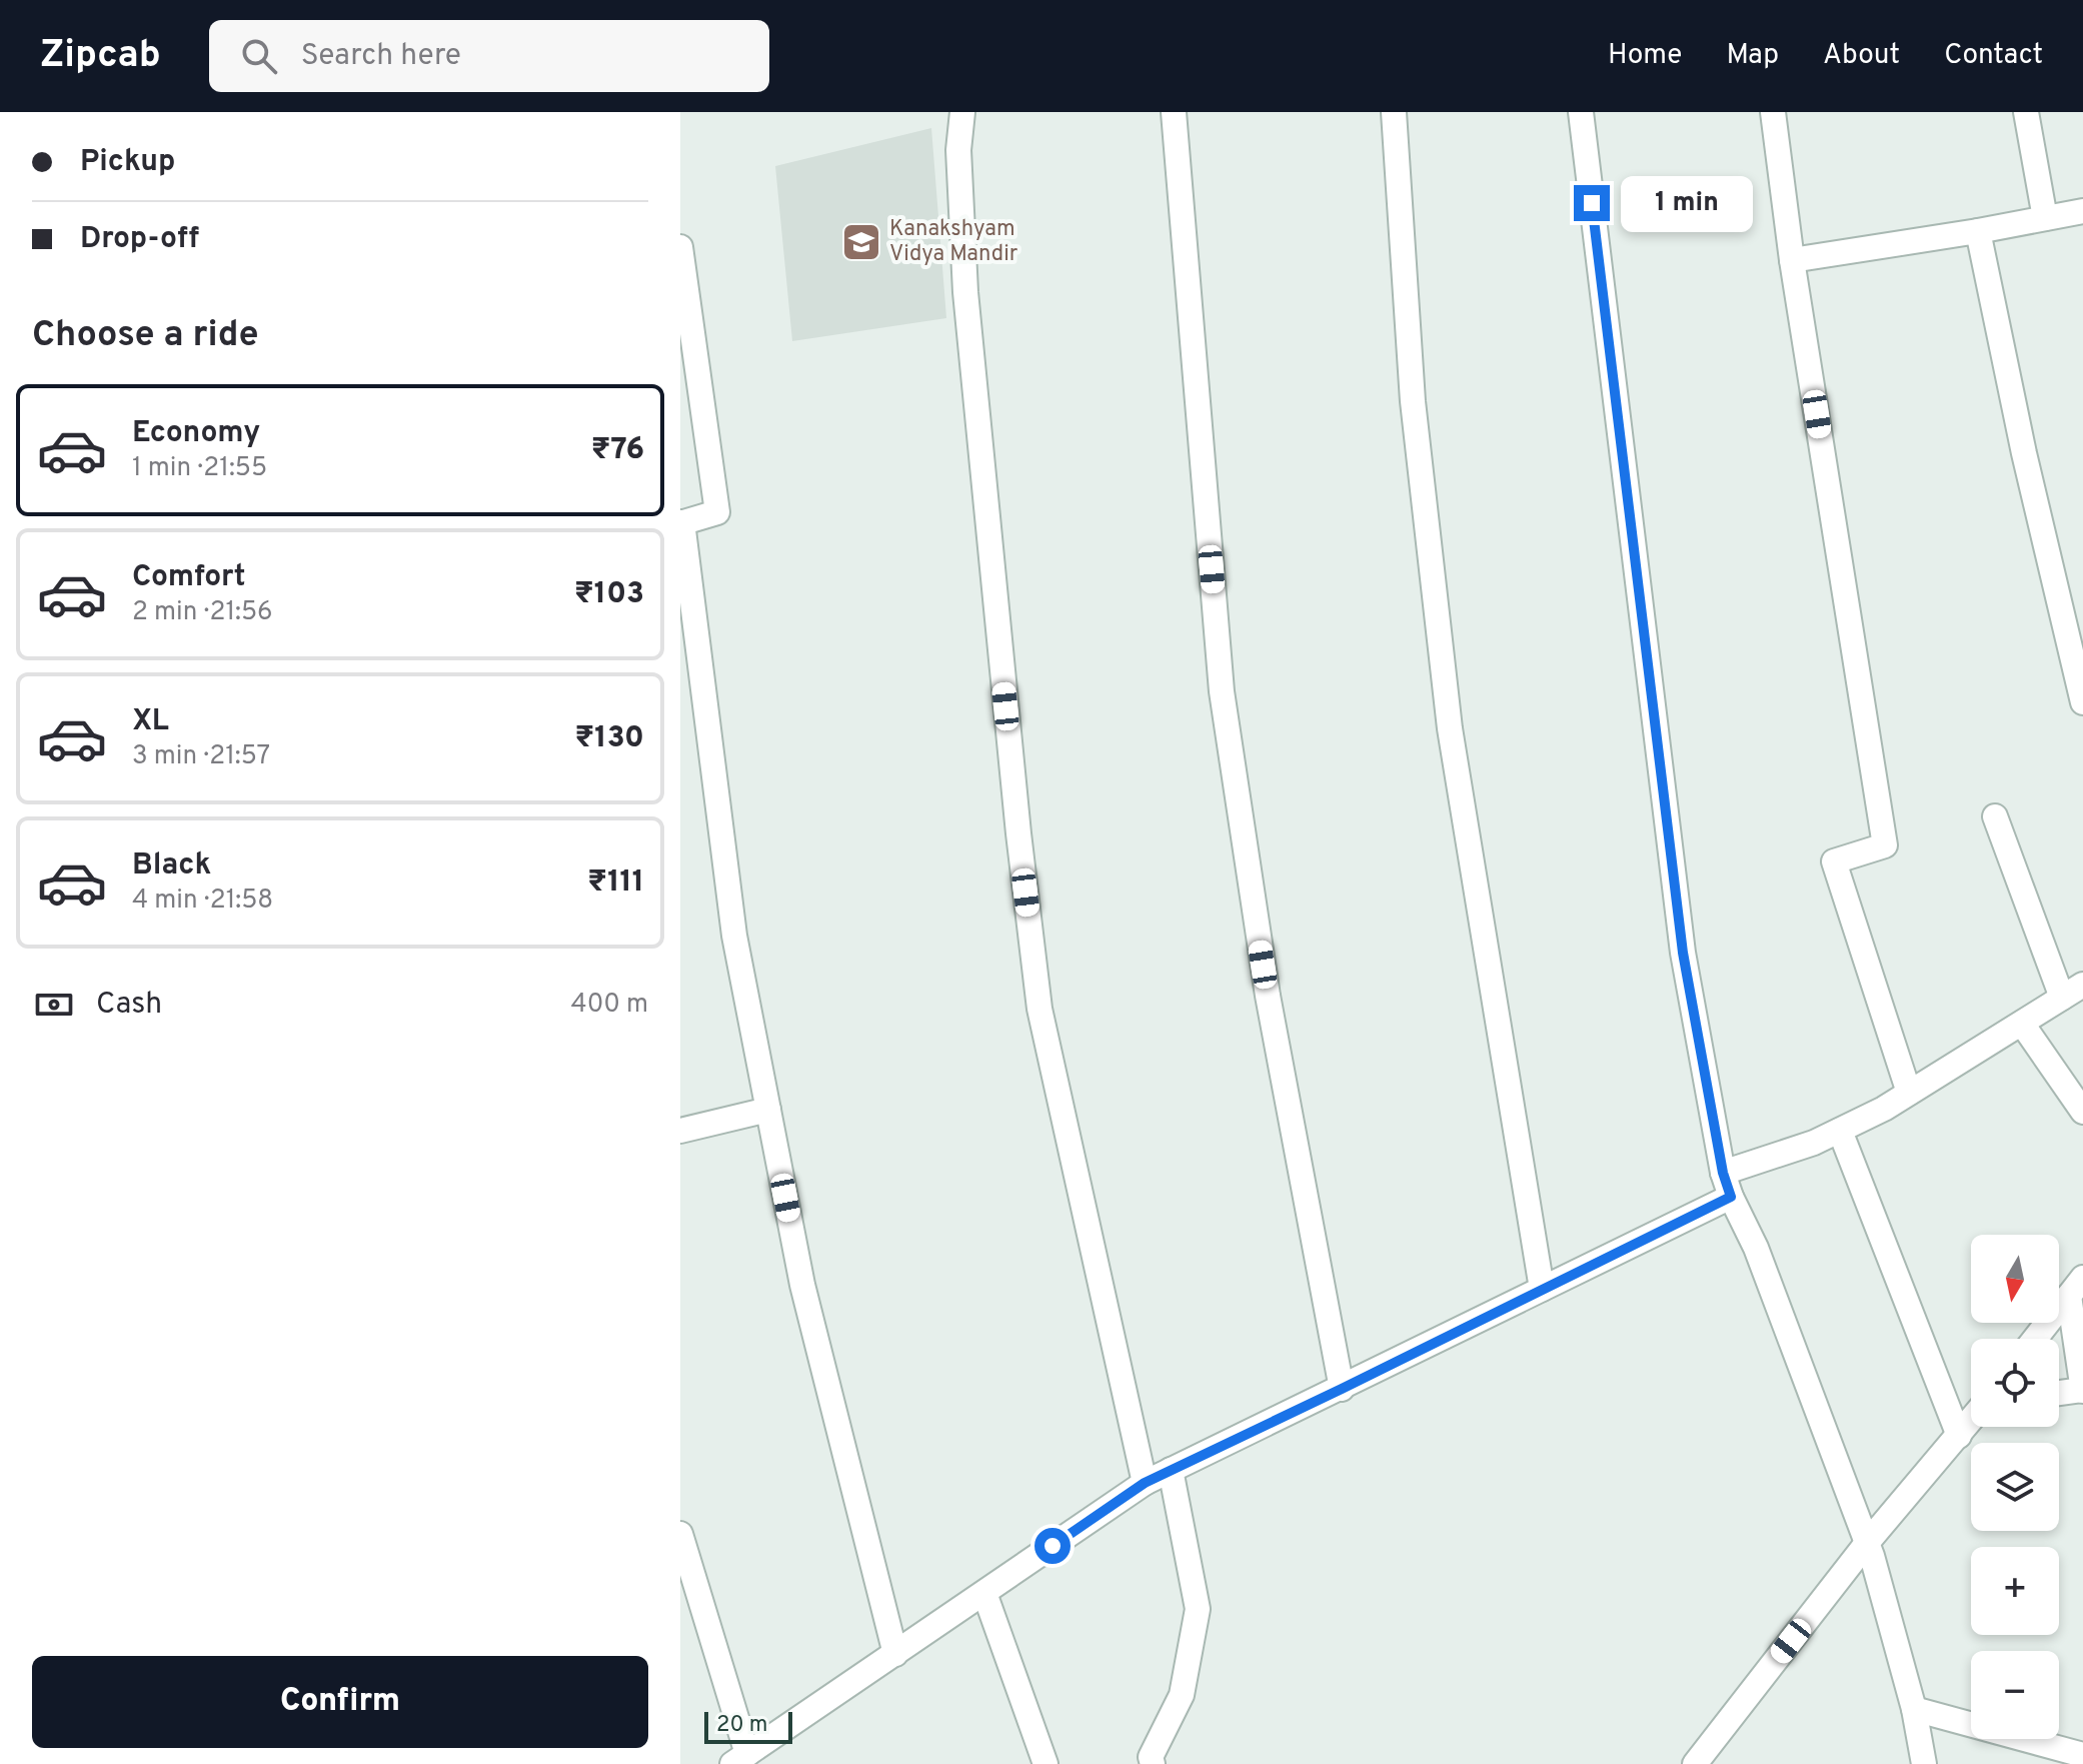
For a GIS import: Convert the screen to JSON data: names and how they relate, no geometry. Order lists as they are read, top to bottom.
{
  "places": {
    "school or university": ["Kanakshyam Vidya Mandir"]
  },
  "scale_bar": "20 m",
  "north": "bottom",
  "page": {
    "header": "Zipcab",
    "search": "Search here",
    "nav": [
      "Home",
      "Map",
      "About",
      "Contact"
    ],
    "banner": ["Pickup", "Drop-off"],
    "bubble": "1 min",
    "heading": "Choose a ride",
    "list": [
      {
        "name": "Economy",
        "note": "1 min · 21:55",
        "value": "₹76"
      },
      {
        "name": "Comfort",
        "note": "2 min · 21:56",
        "value": "₹103"
      },
      {
        "name": "XL",
        "note": "3 min · 21:57",
        "value": "₹130"
      },
      {
        "name": "Black",
        "note": "4 min · 21:58",
        "value": "₹111"
      }
    ],
    "pay": ["Cash", "400 m"],
    "map_buttons": ["+", "−"],
    "buttons": "Confirm",
    "scale": "20 m"
  }
}
